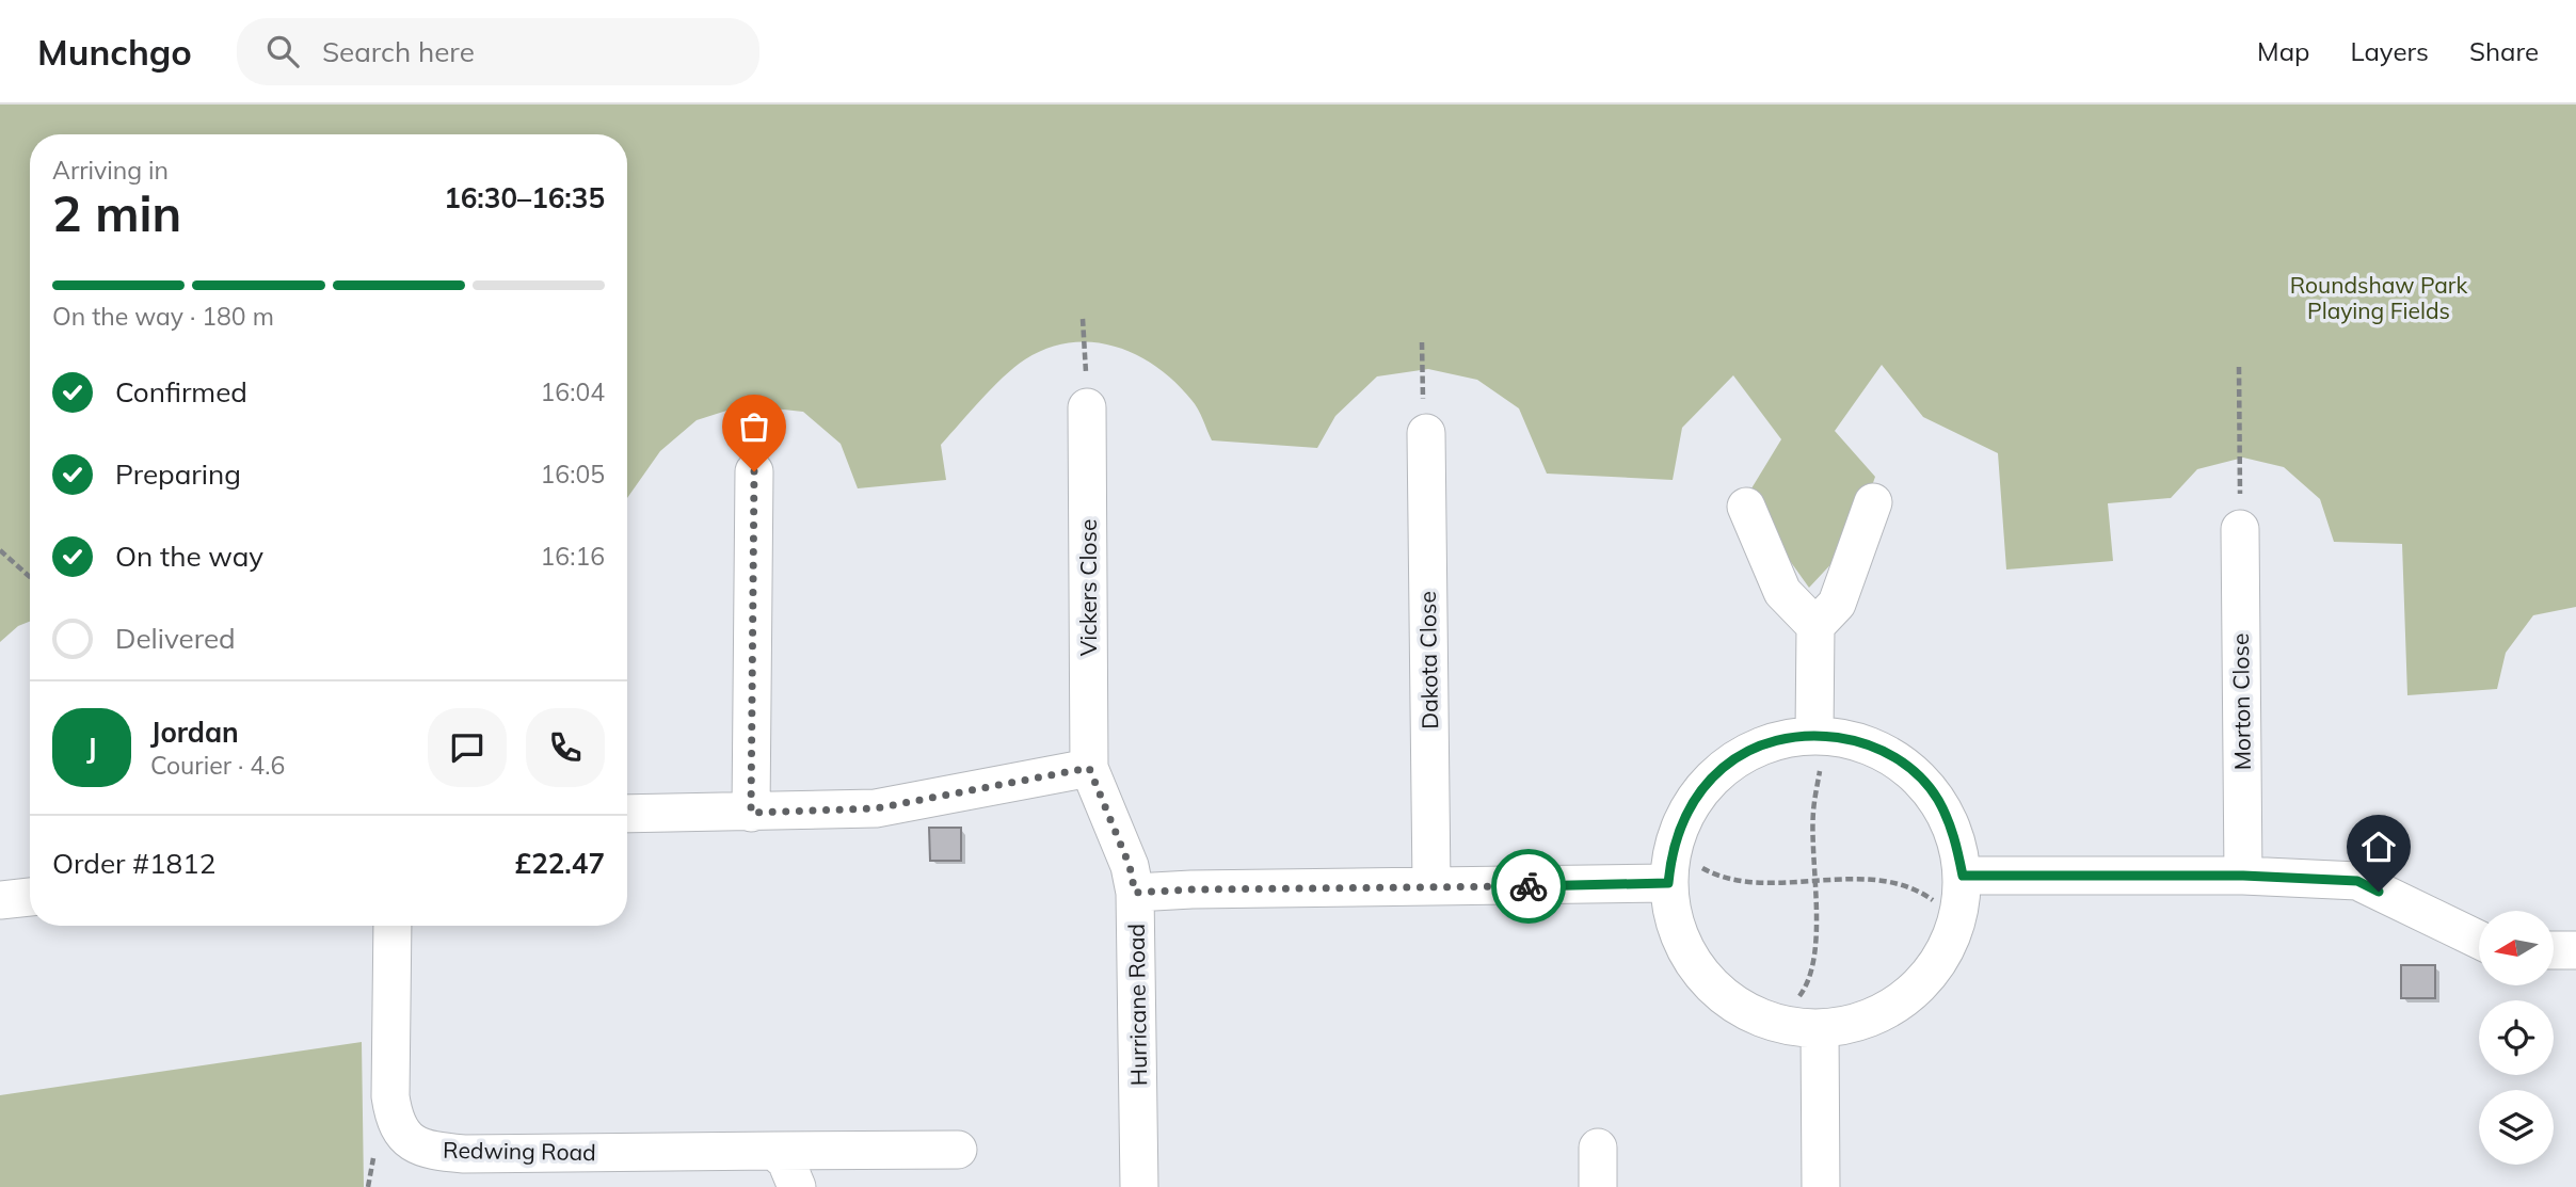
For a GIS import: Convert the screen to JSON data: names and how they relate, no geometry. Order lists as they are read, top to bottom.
{
  "streets": {
    "street": [
      "Vickers Close",
      "Dakota Close",
      "Morton Close",
      "Hurricane Road",
      "Redwing Road"
    ]
  },
  "crossings": [
    ["Vickers Close", "Hurricane Road"]
  ],
  "parks": ["Roundshaw Park Playing Fields"],
  "north": "left",
  "page": {
    "header": "Munchgo",
    "search": "Search here",
    "nav": ["Map", "Layers", "Share"],
    "heading": ["2 min", "Arriving in", "16:30–16:35"],
    "panel": [
      "Jordan",
      "Courier · 4.6",
      "Order #1812",
      "£22.47"
    ],
    "bar": "On the way · 180 m",
    "list": [
      ["Confirmed", "16:04"],
      ["Preparing", "16:05"],
      ["On the way", "16:16"],
      "Delivered"
    ],
    "round": "J"
  }
}
